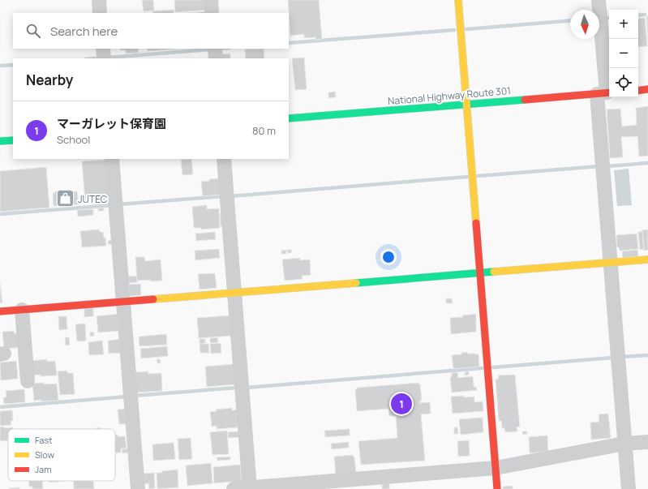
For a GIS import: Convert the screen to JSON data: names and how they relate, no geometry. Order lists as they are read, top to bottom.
{
  "streets": {
    "main road": ["National Highway Route 301"]
  },
  "places": {
    "shop": ["JUTEC"]
  },
  "legend": ["Fast", "Slow", "Jam"],
  "north": "bottom",
  "page": {
    "map_buttons": ["+", "−"],
    "search": "Search here",
    "heading": "Nearby",
    "list": [
      {
        "mark": "1",
        "name": "マーガレット保育園",
        "note": "School",
        "value": "80 m"
      }
    ],
    "pins": "1"
  }
}
